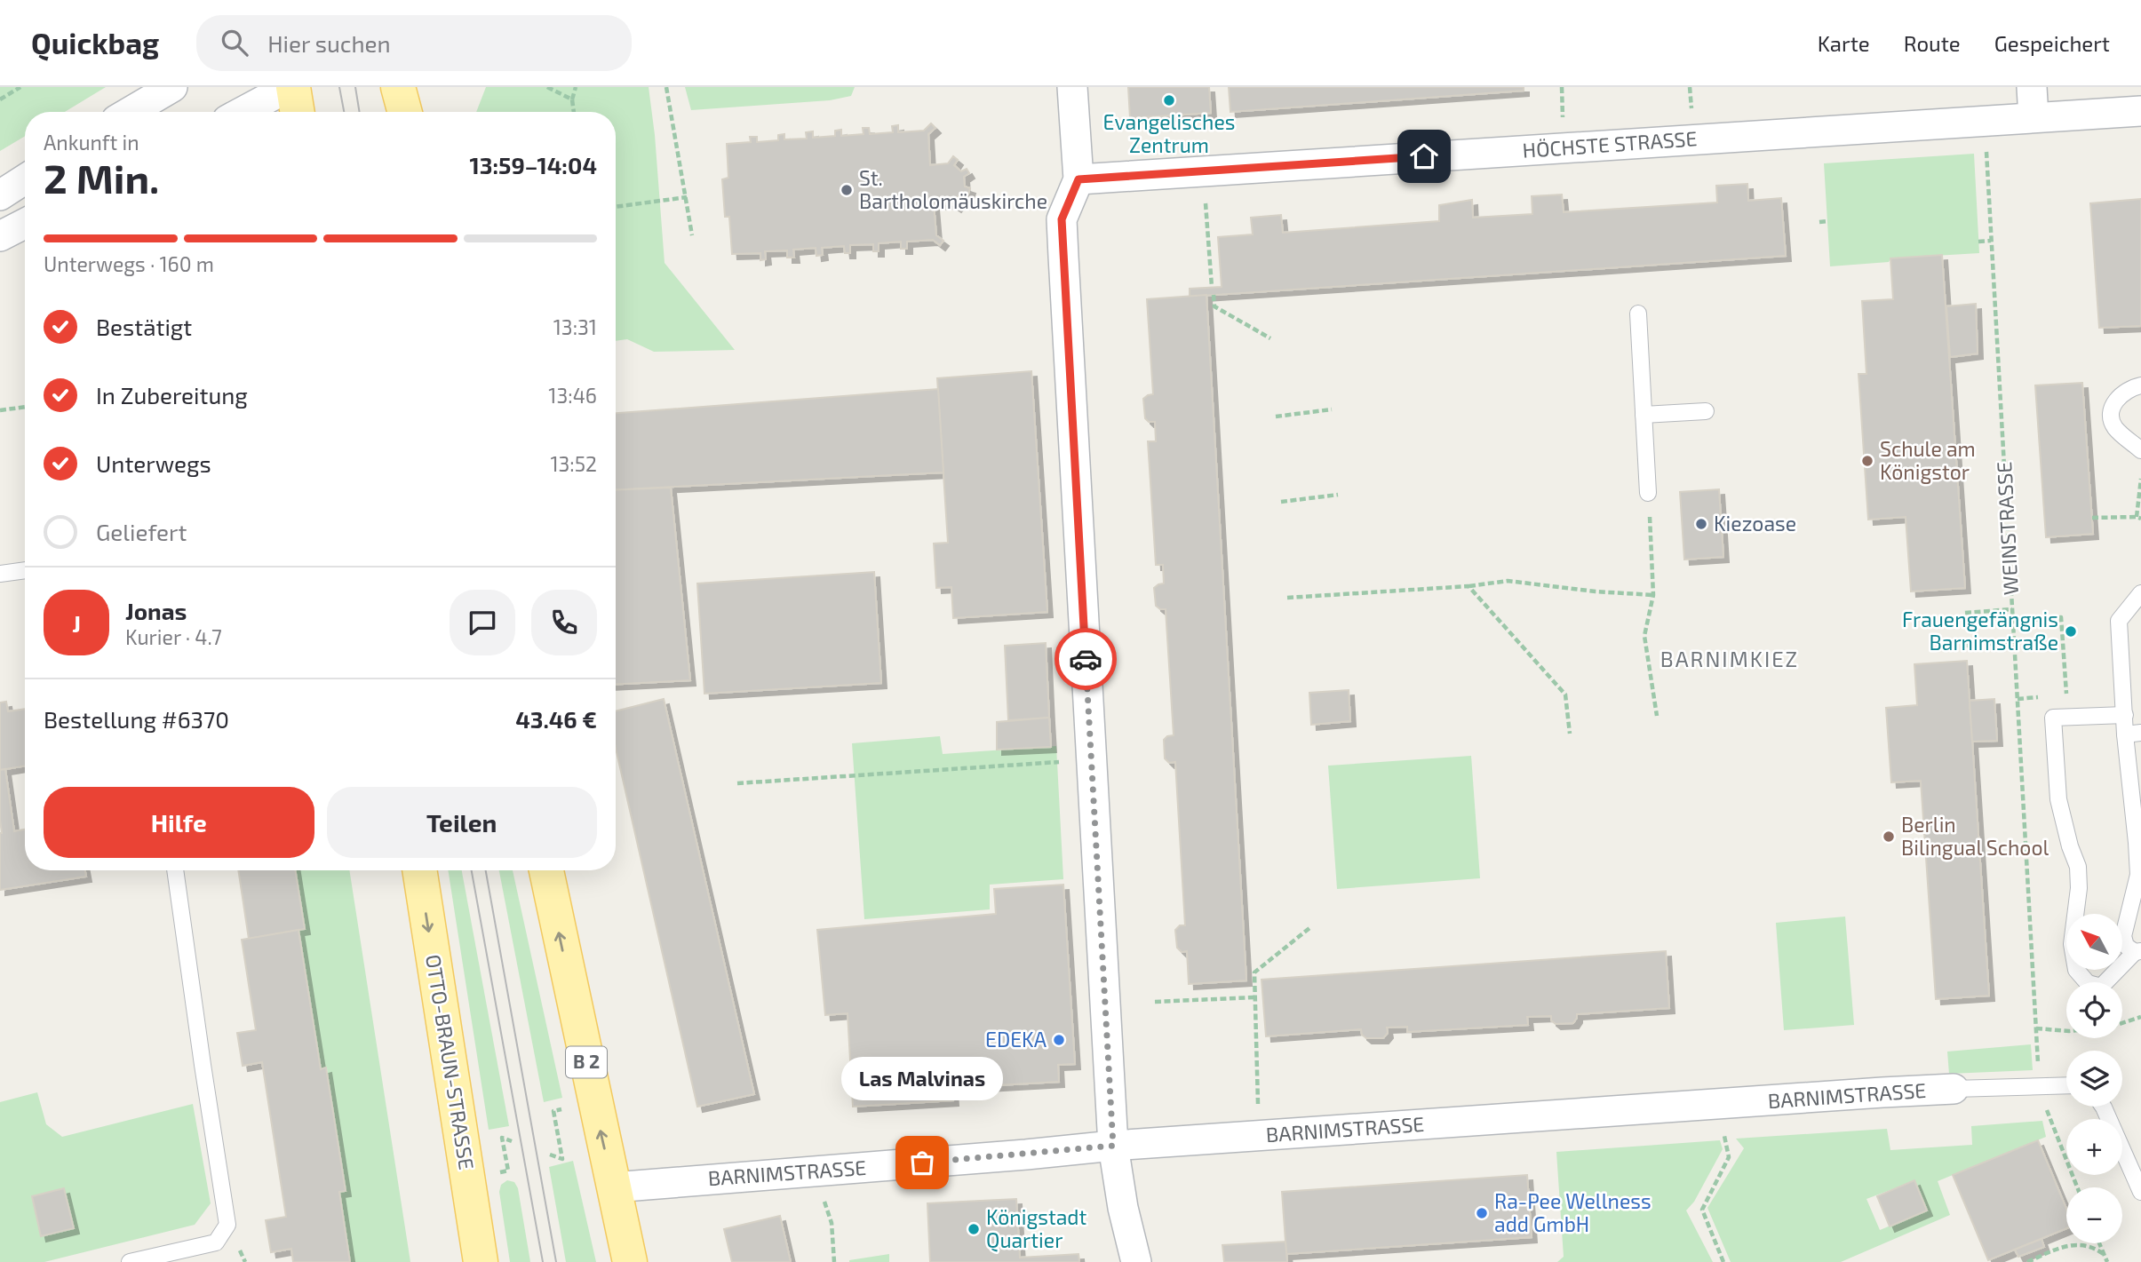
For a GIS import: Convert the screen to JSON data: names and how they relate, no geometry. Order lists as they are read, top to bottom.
{
  "streets": {
    "main road": ["OTTO-BRAUN-STRASSE", "B 2"],
    "street": ["HÖCHSTE STRASSE", "BARNIMSTRASSE"],
    "path": ["WEINSTRASSE"]
  },
  "crossings": [
    ["HÖCHSTE STRASSE", "WEINSTRASSE"],
    ["WEINSTRASSE", "BARNIMSTRASSE"],
    ["B 2", "BARNIMSTRASSE"]
  ],
  "districts": ["BARNIMKIEZ"],
  "places": [
    "Evangelisches Zentrum",
    "St. Bartholomäuskirche",
    "Schule am Königstor",
    "Kiezoase",
    "Frauengefängnis Barnimstraße",
    "Berlin Bilingual School",
    "EDEKA",
    "Las Malvinas",
    "Ra-Pee Wellness add GmbH",
    "Königstadt Quartier"
  ],
  "north": "top left",
  "page": {
    "header": "Quickbag",
    "search": "Hier suchen",
    "nav": ["Karte", "Route", "Gespeichert"],
    "heading": ["2 Min.", "Ankunft in", "13:59–14:04"],
    "panel": [
      "Jonas",
      "Kurier · 4.7",
      "Bestellung #6370",
      "43.46 €"
    ],
    "bar": "Unterwegs · 160 m",
    "list": [
      ["Bestätigt", "13:31"],
      ["In Zubereitung", "13:46"],
      ["Unterwegs", "13:52"],
      "Geliefert"
    ],
    "round": "J",
    "buttons": ["Hilfe", "Teilen"],
    "map_buttons": ["+", "−"],
    "bubble": "Las Malvinas"
  }
}
